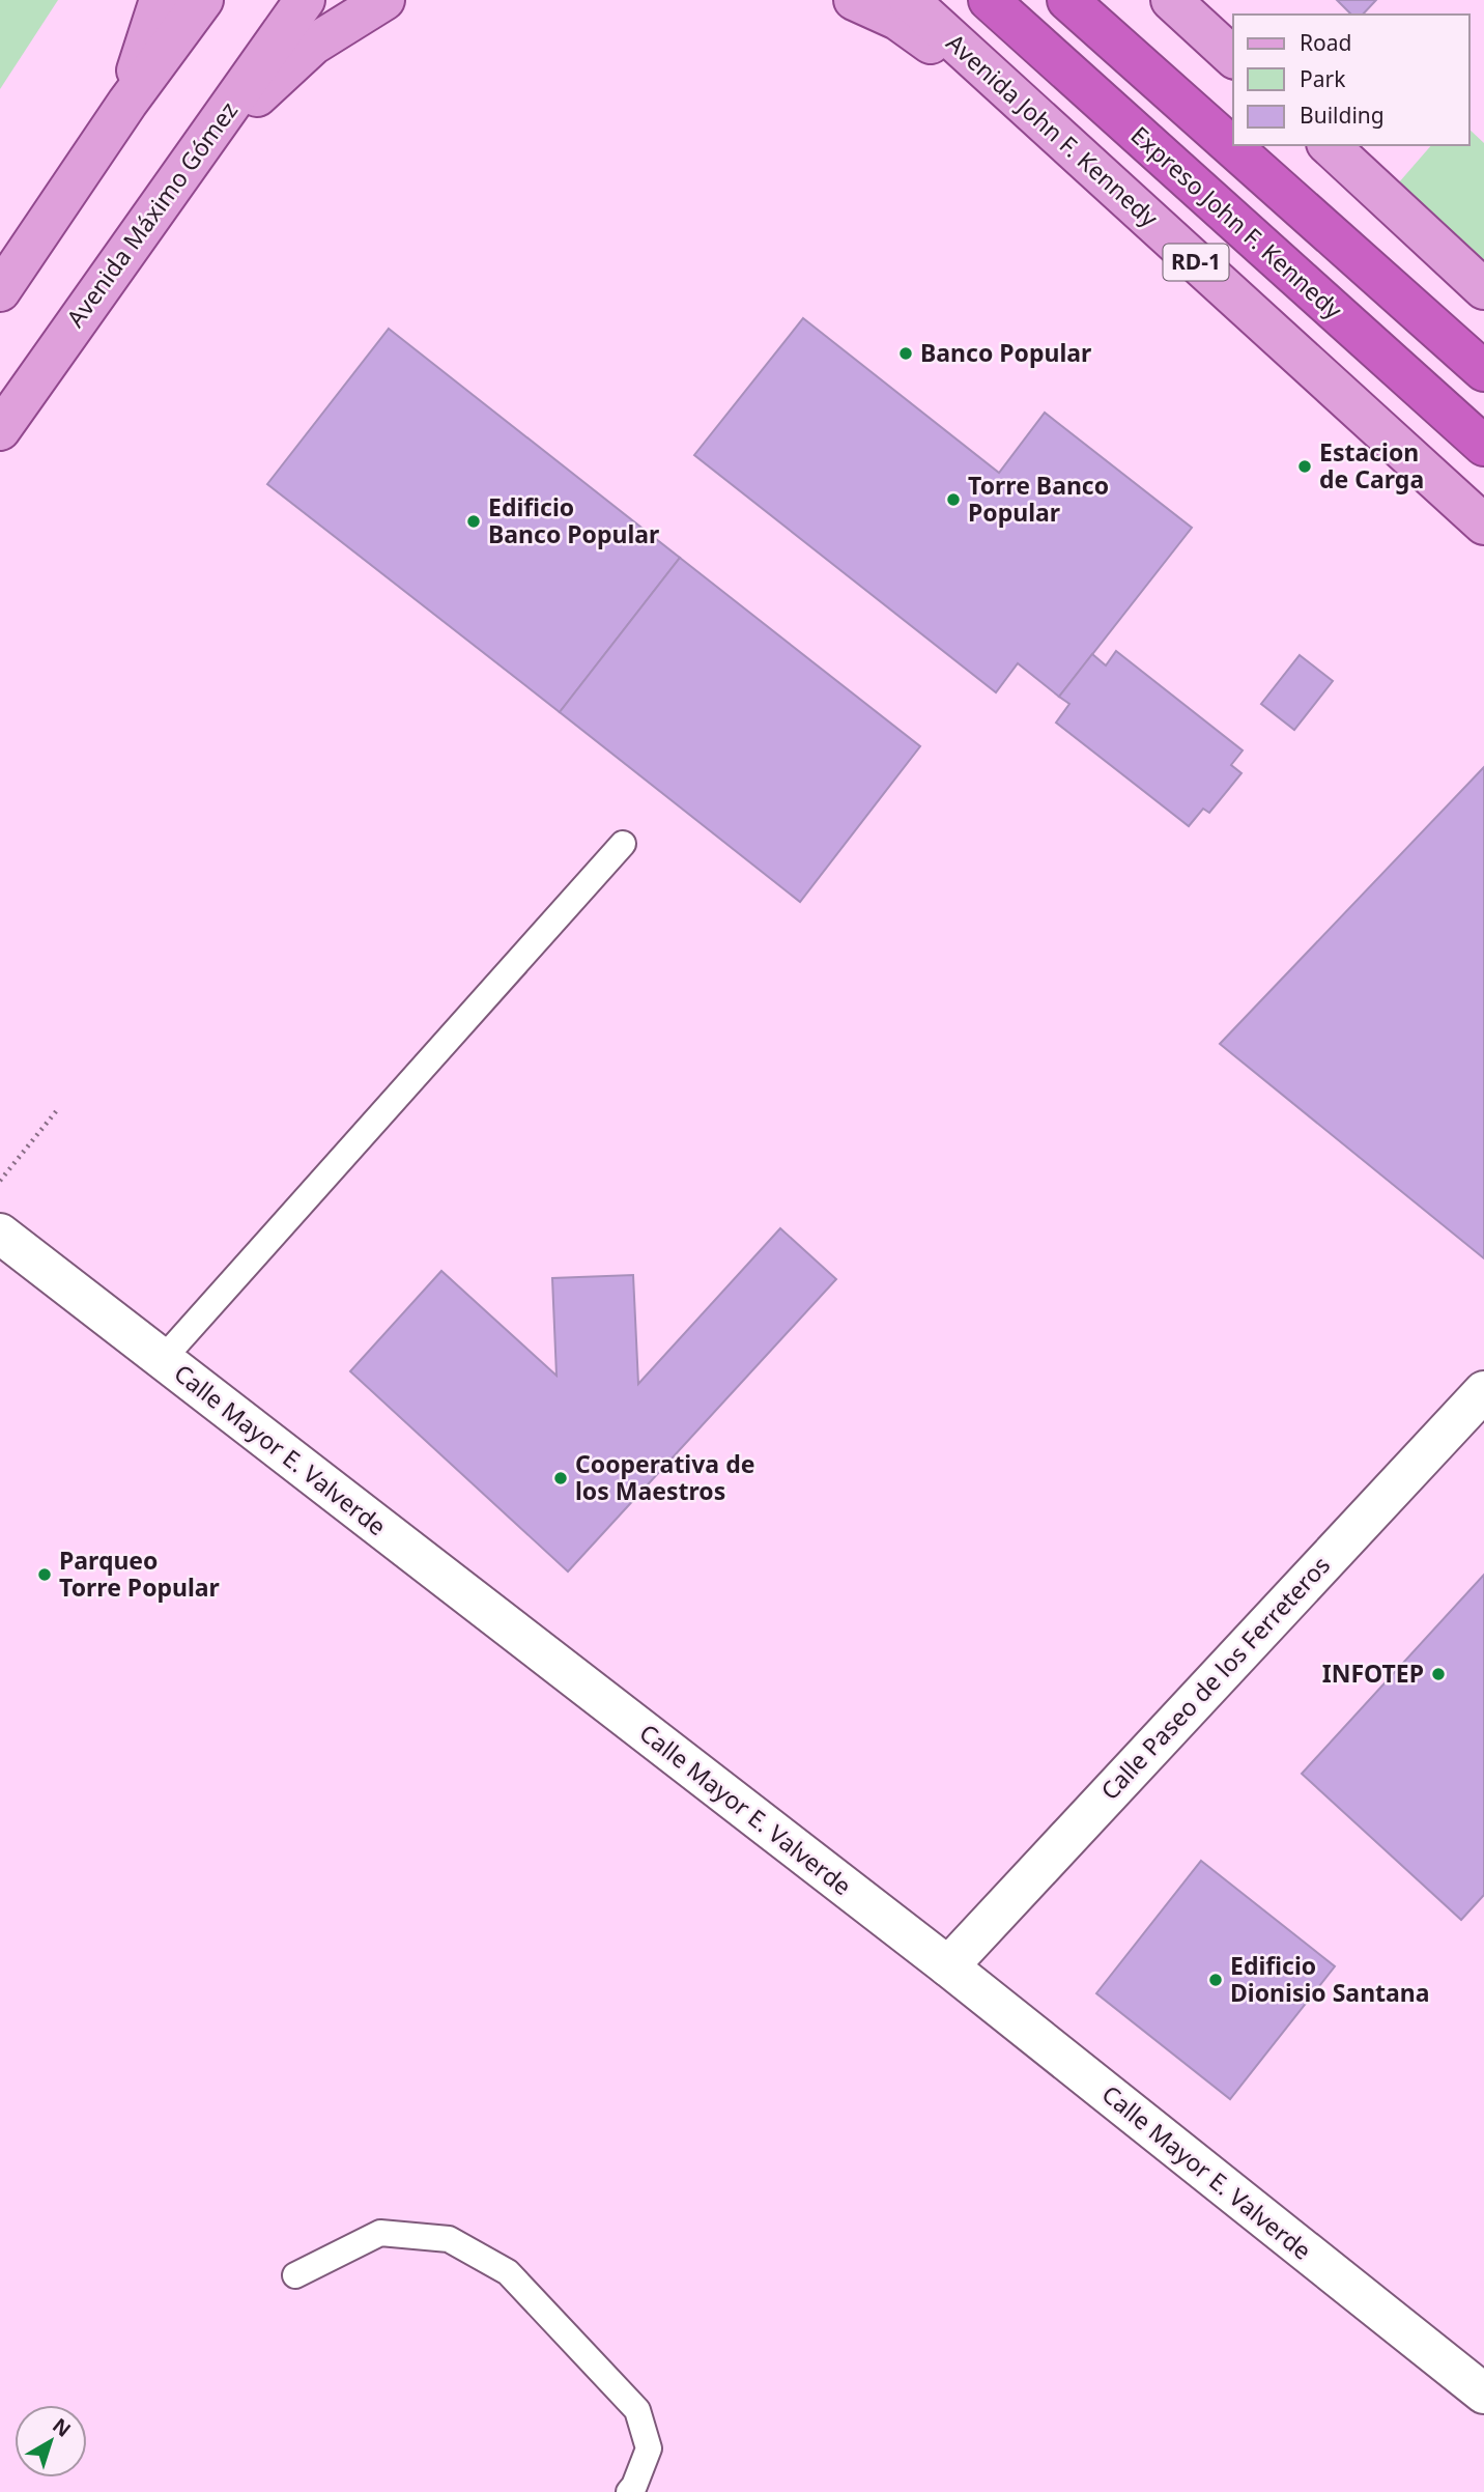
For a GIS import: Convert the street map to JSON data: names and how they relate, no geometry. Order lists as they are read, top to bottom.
{
  "streets": {
    "highway": ["Expreso John F. Kennedy", "RD-1"],
    "main road": ["Avenida John F. Kennedy", "Avenida Máximo Gómez"],
    "street": ["Calle Mayor E. Valverde", "Calle Paseo de los Ferreteros"]
  },
  "crossings": [
    ["Calle Mayor E. Valverde", "Calle Paseo de los Ferreteros"]
  ],
  "places": [
    "Banco Popular",
    "Estacion de Carga",
    "Torre Banco Popular",
    "Edificio Banco Popular",
    "Cooperativa de los Maestros",
    "Parqueo Torre Popular",
    "INFOTEP",
    "Edificio Dionisio Santana"
  ],
  "legend": ["Road", "Park", "Building"],
  "north": "top right"
}
